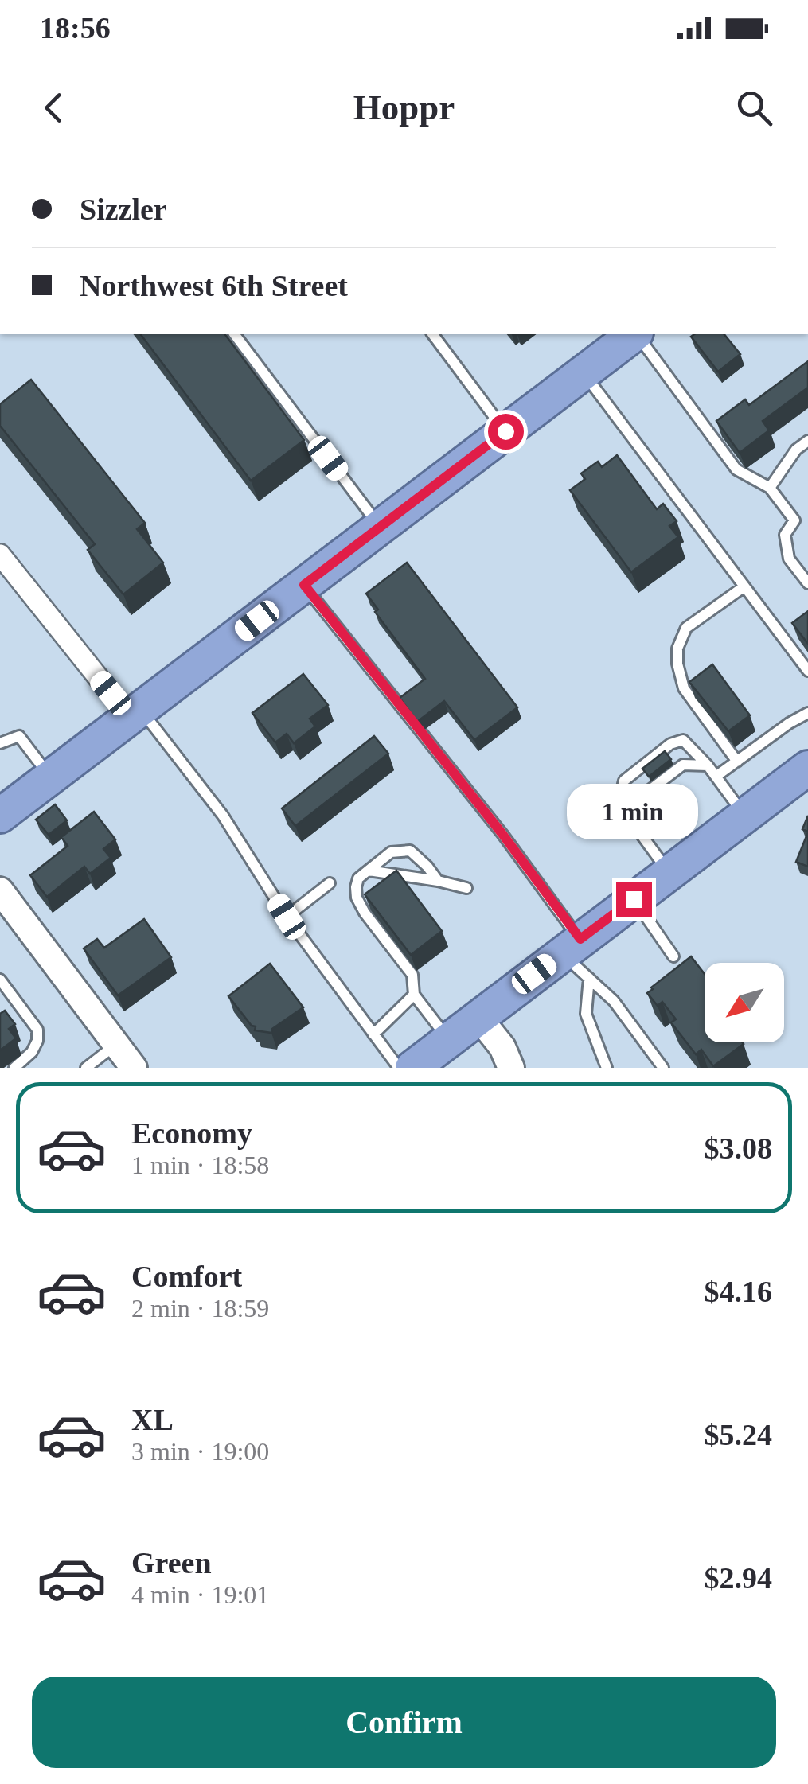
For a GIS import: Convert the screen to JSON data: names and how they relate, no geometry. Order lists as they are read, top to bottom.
{
  "north": "bottom left",
  "page": {
    "status": "18:56",
    "header": "Hoppr",
    "banner": ["Sizzler", "Northwest 6th Street"],
    "bubble": "1 min",
    "list": [
      {
        "name": "Economy",
        "note": "1 min · 18:58",
        "value": "$3.08"
      },
      {
        "name": "Comfort",
        "note": "2 min · 18:59",
        "value": "$4.16"
      },
      {
        "name": "XL",
        "note": "3 min · 19:00",
        "value": "$5.24"
      },
      {
        "name": "Green",
        "note": "4 min · 19:01",
        "value": "$2.94"
      }
    ],
    "buttons": "Confirm"
  }
}
